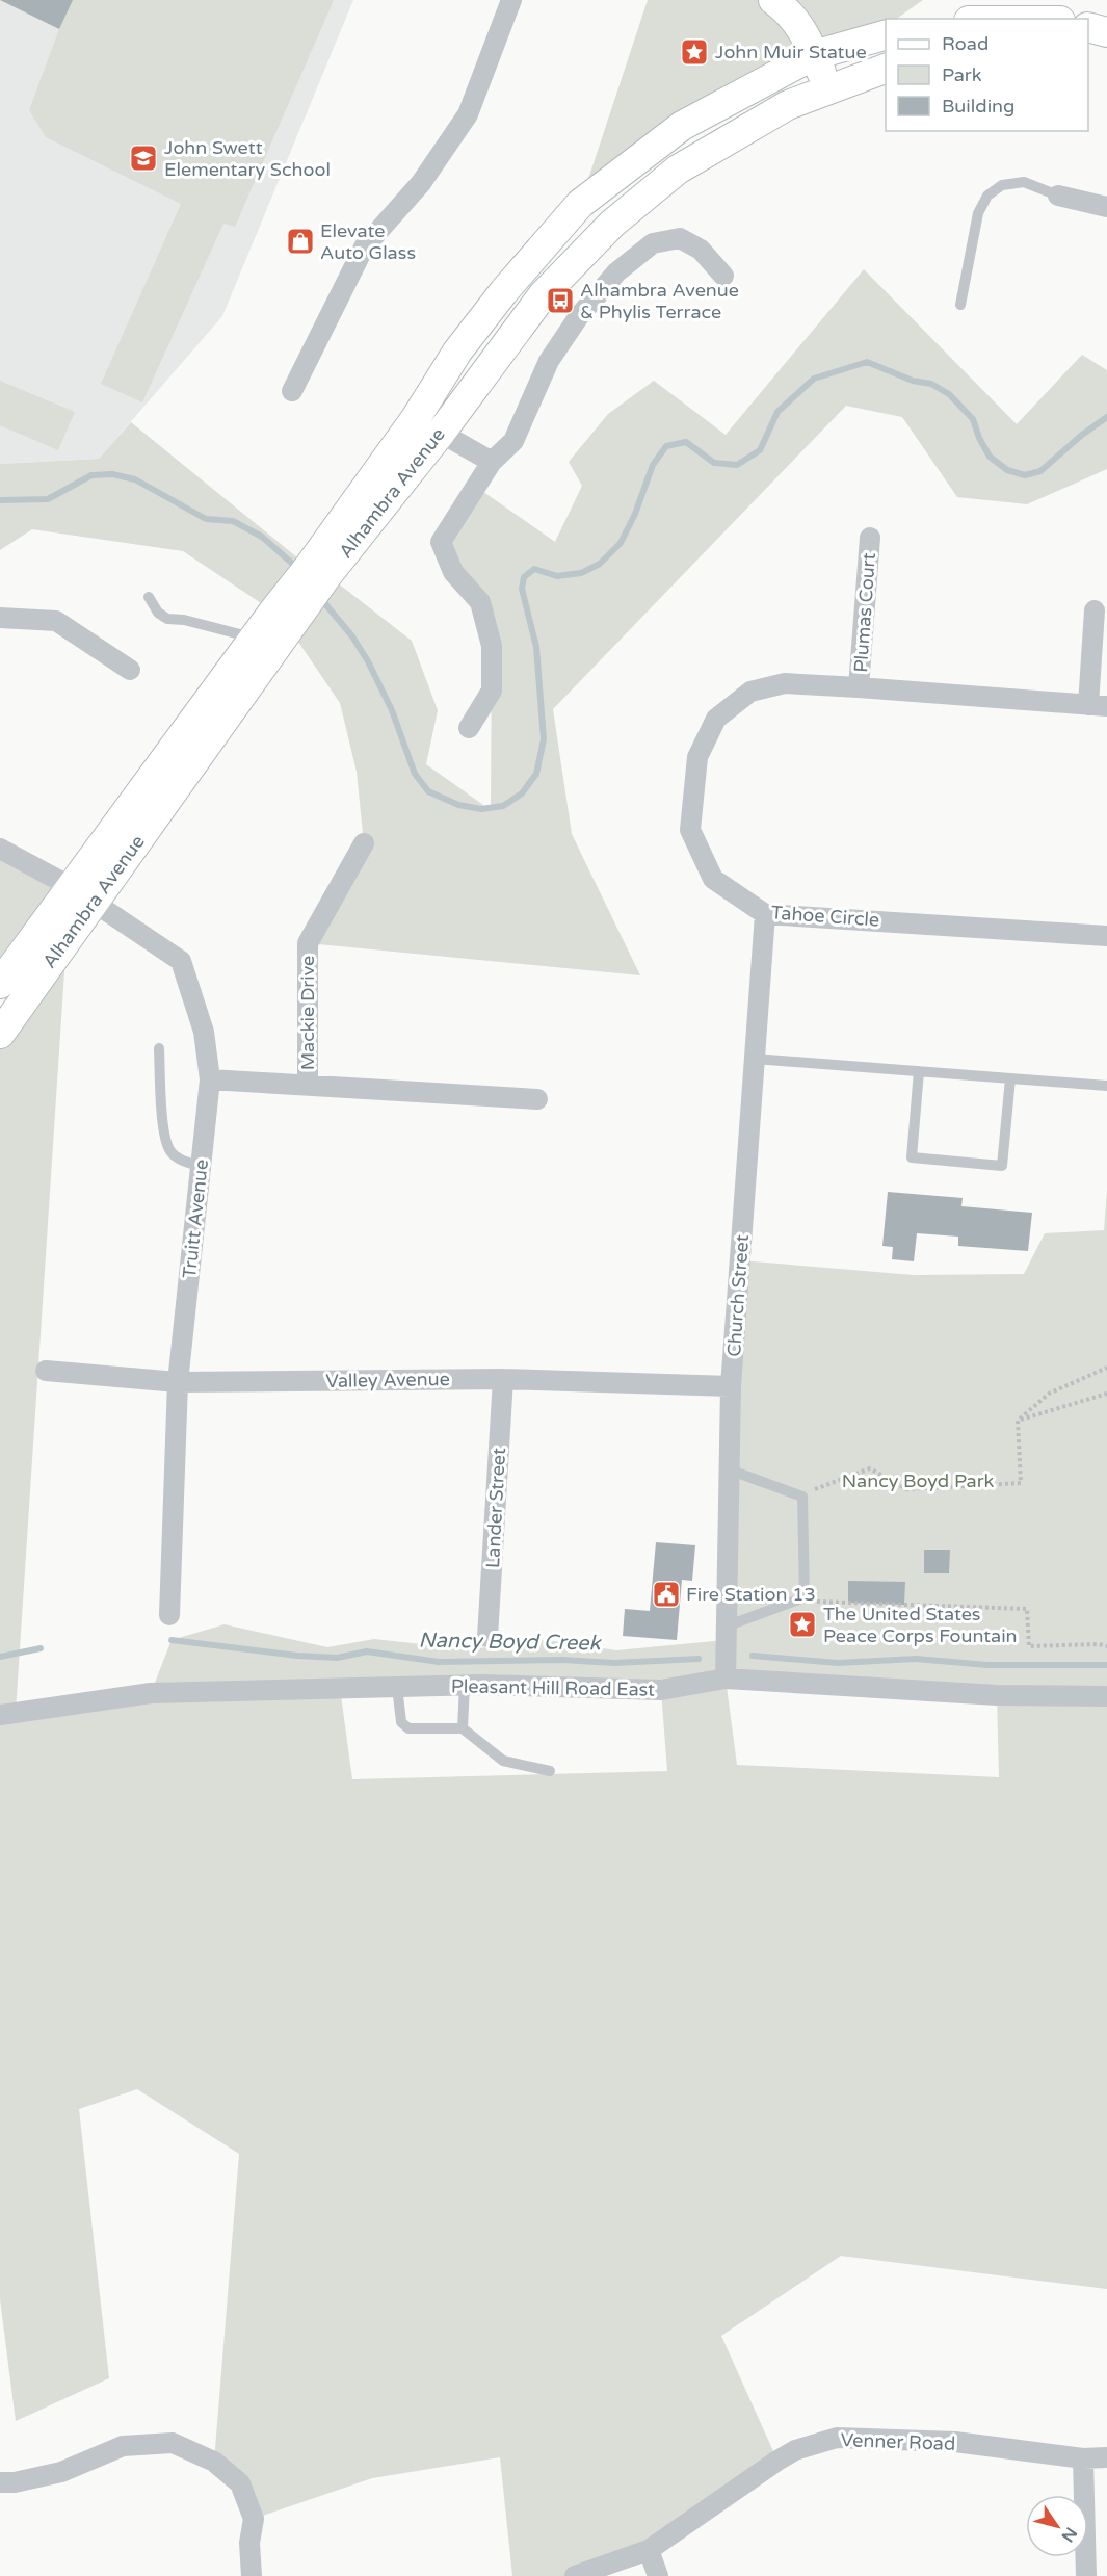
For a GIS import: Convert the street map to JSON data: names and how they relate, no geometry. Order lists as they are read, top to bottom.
{
  "streets": {
    "main road": ["Alhambra Avenue"],
    "street": [
      "Plumas Court",
      "Tahoe Circle",
      "Mackie Drive",
      "Truitt Avenue",
      "Church Street",
      "Valley Avenue",
      "Lander Street",
      "Pleasant Hill Road East",
      "Venner Road"
    ]
  },
  "crossings": [
    ["Alhambra Avenue", "Truitt Avenue"],
    ["Plumas Court", "Tahoe Circle"],
    ["Tahoe Circle", "Church Street"],
    ["Mackie Drive", "Truitt Avenue"],
    ["Truitt Avenue", "Valley Avenue"],
    ["Church Street", "Valley Avenue"],
    ["Church Street", "Pleasant Hill Road East"],
    ["Valley Avenue", "Lander Street"]
  ],
  "water": ["Nancy Boyd Creek"],
  "parks": ["Nancy Boyd Park"],
  "places": {
    "place": ["John Muir Statue", "The United States Peace Corps Fountain"],
    "school or university": ["John Swett Elementary School"],
    "shop": ["Elevate Auto Glass"],
    "bus stop": ["Alhambra Avenue & Phylis Terrace"],
    "public building": ["Fire Station 13"]
  },
  "legend": ["Road", "Park", "Building"],
  "north": "bottom right"
}
